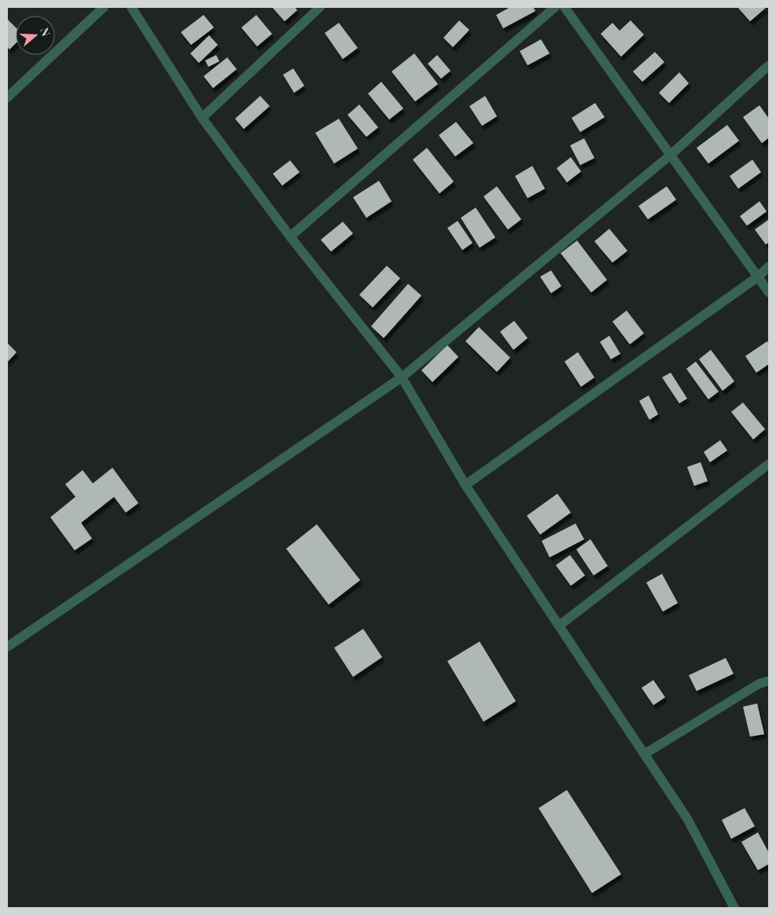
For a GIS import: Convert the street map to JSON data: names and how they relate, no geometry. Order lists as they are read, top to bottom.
{
  "north": "right"
}
